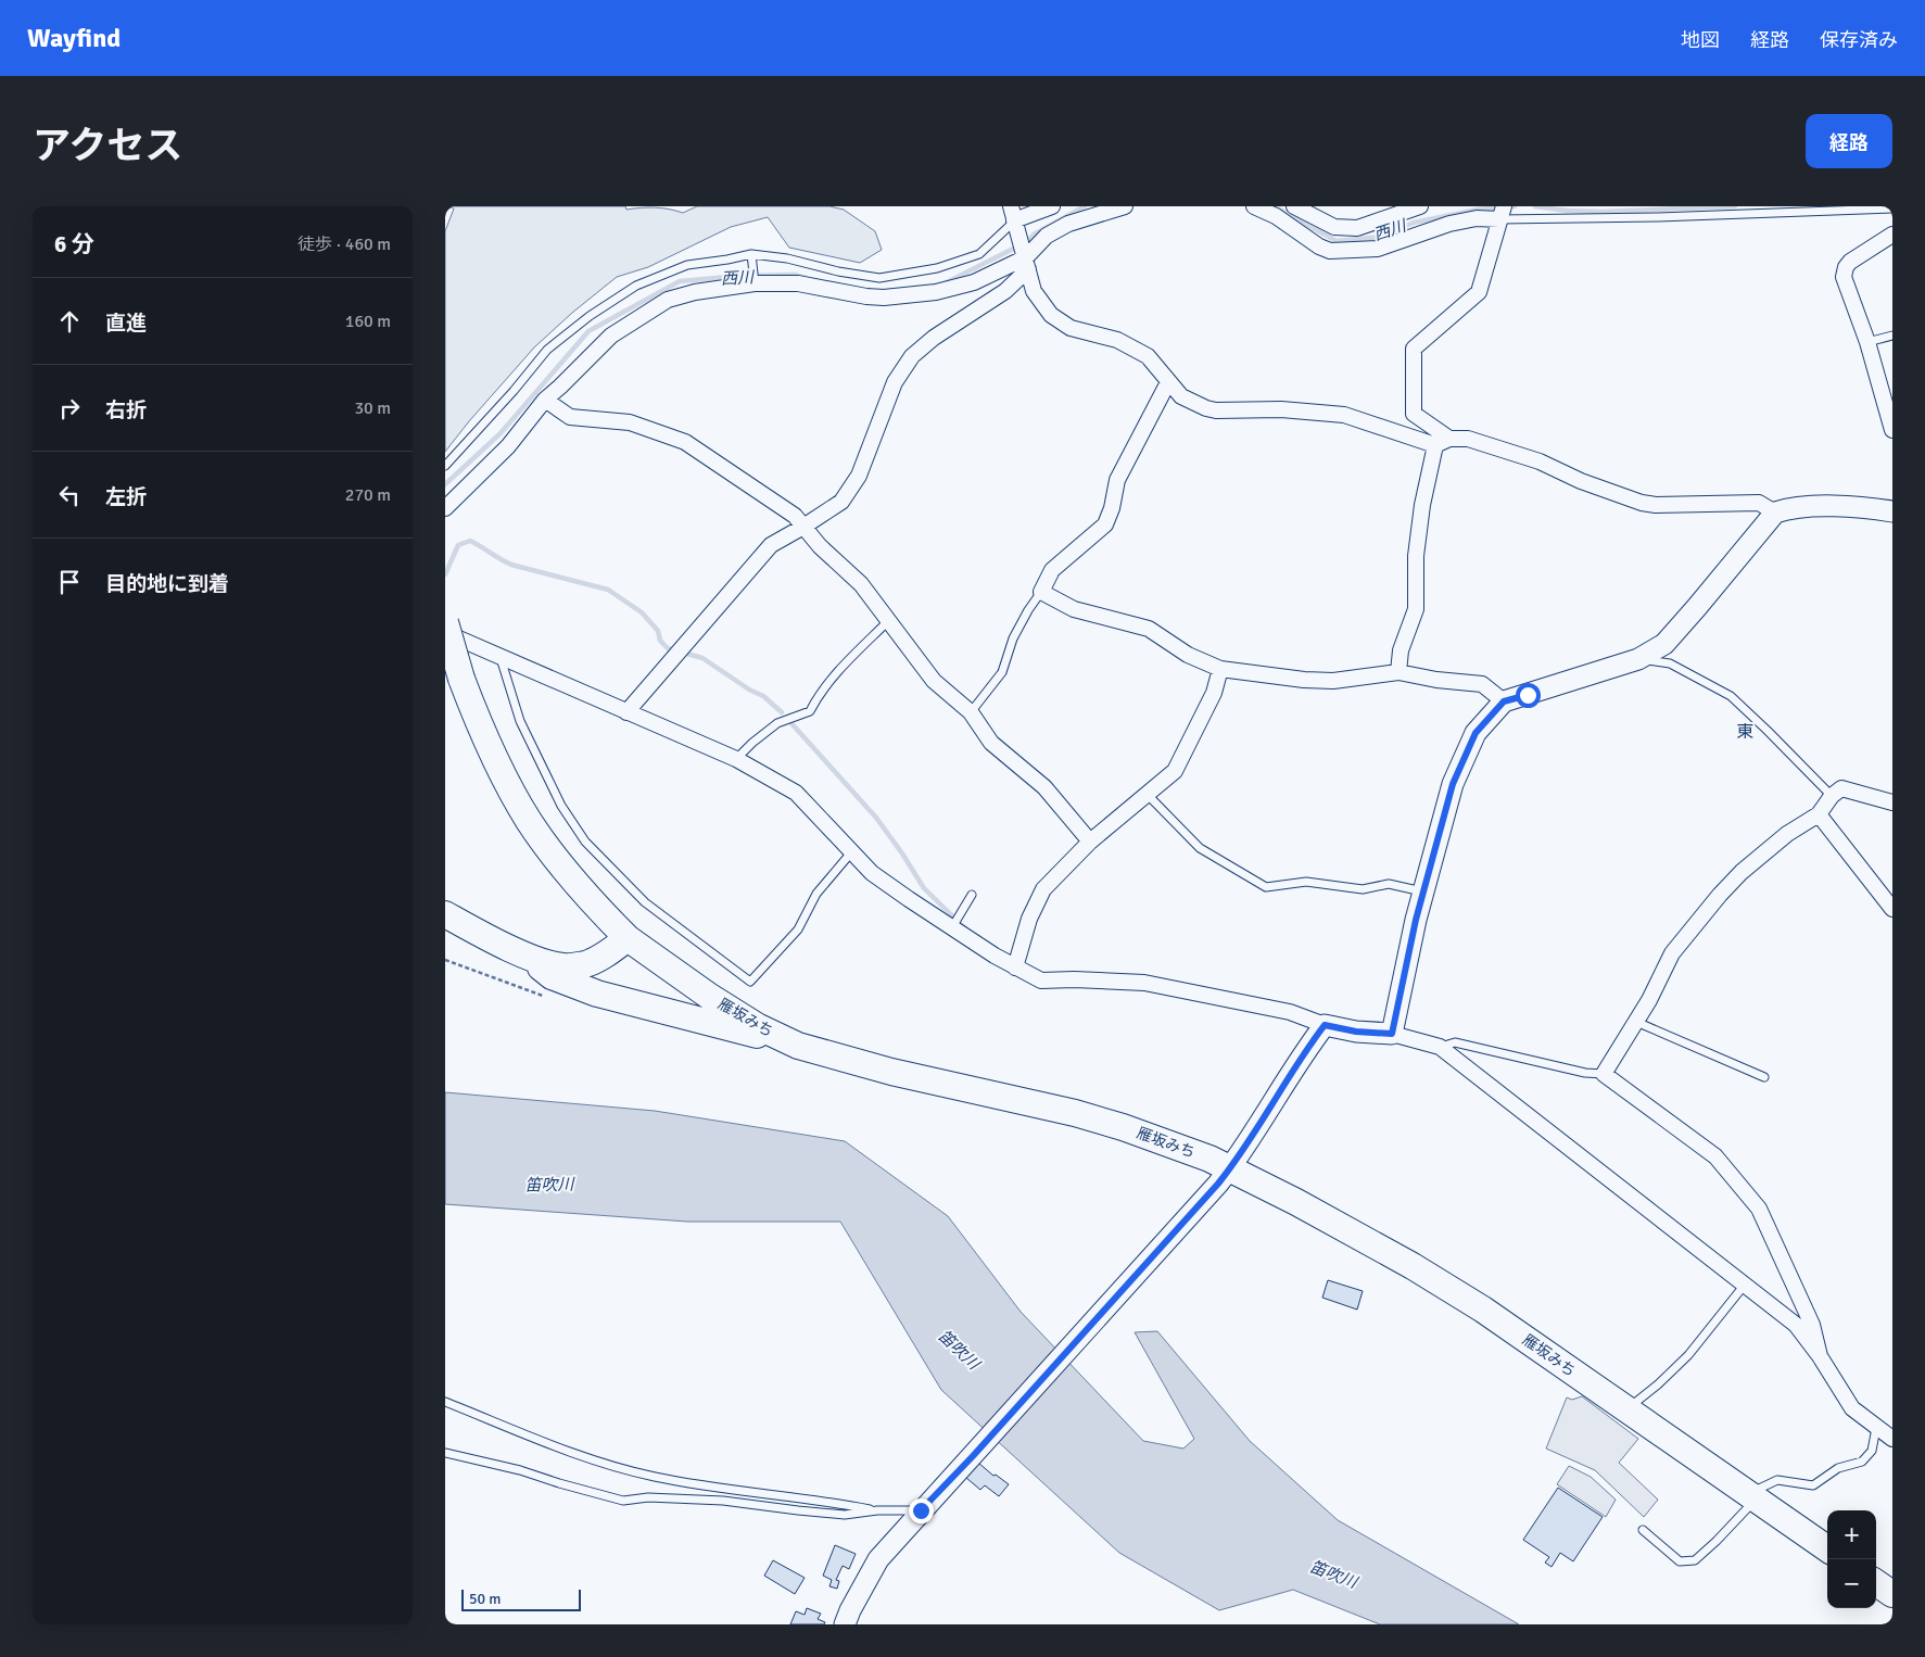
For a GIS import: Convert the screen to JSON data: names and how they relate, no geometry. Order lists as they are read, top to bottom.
{
  "streets": {
    "highway": ["雁坂みち"]
  },
  "districts": ["東"],
  "water": ["西川", "笛吹川"],
  "scale_bar": "50 m",
  "page": {
    "header": "Wayfind",
    "nav": ["地図", "経路", "保存済み"],
    "title": "アクセス",
    "buttons": "経路",
    "heading": ["6 分", "徒歩 · 460 m"],
    "list": [
      ["直進", "160 m"],
      ["右折", "30 m"],
      ["左折", "270 m"],
      "目的地に到着"
    ],
    "map_buttons": ["+", "−"],
    "scale": "50 m"
  }
}
